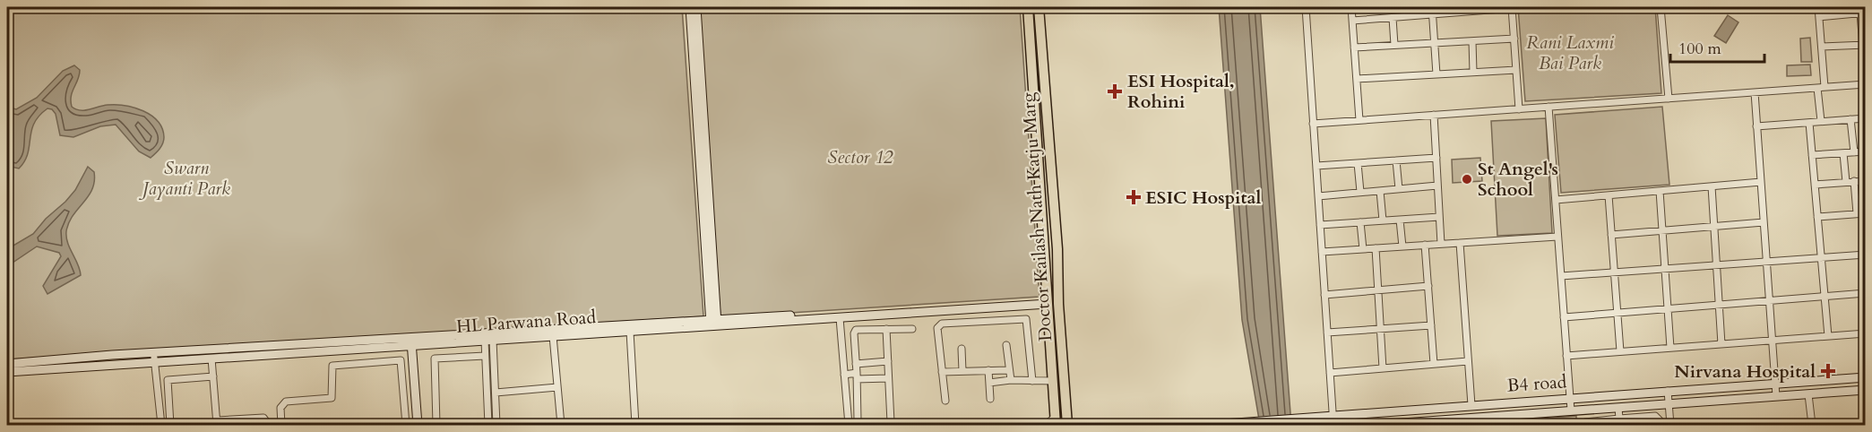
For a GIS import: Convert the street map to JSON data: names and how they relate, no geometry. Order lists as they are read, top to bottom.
{
  "streets": {
    "main road": ["Doctor Kailash Nath Katju Marg"],
    "street": ["HL Parwana Road", "B4 road"]
  },
  "crossings": [
    ["Doctor Kailash Nath Katju Marg", "HL Parwana Road"]
  ],
  "parks": ["Rani Laxmi Bai Park", "Sector 12", "Swarn Jayanti Park"],
  "places": {
    "health": ["ESI Hospital, Rohini", "ESIC Hospital", "Nirvana Hospital"],
    "other": ["St Angel's School"]
  },
  "scale_bar": "100 m"
}
